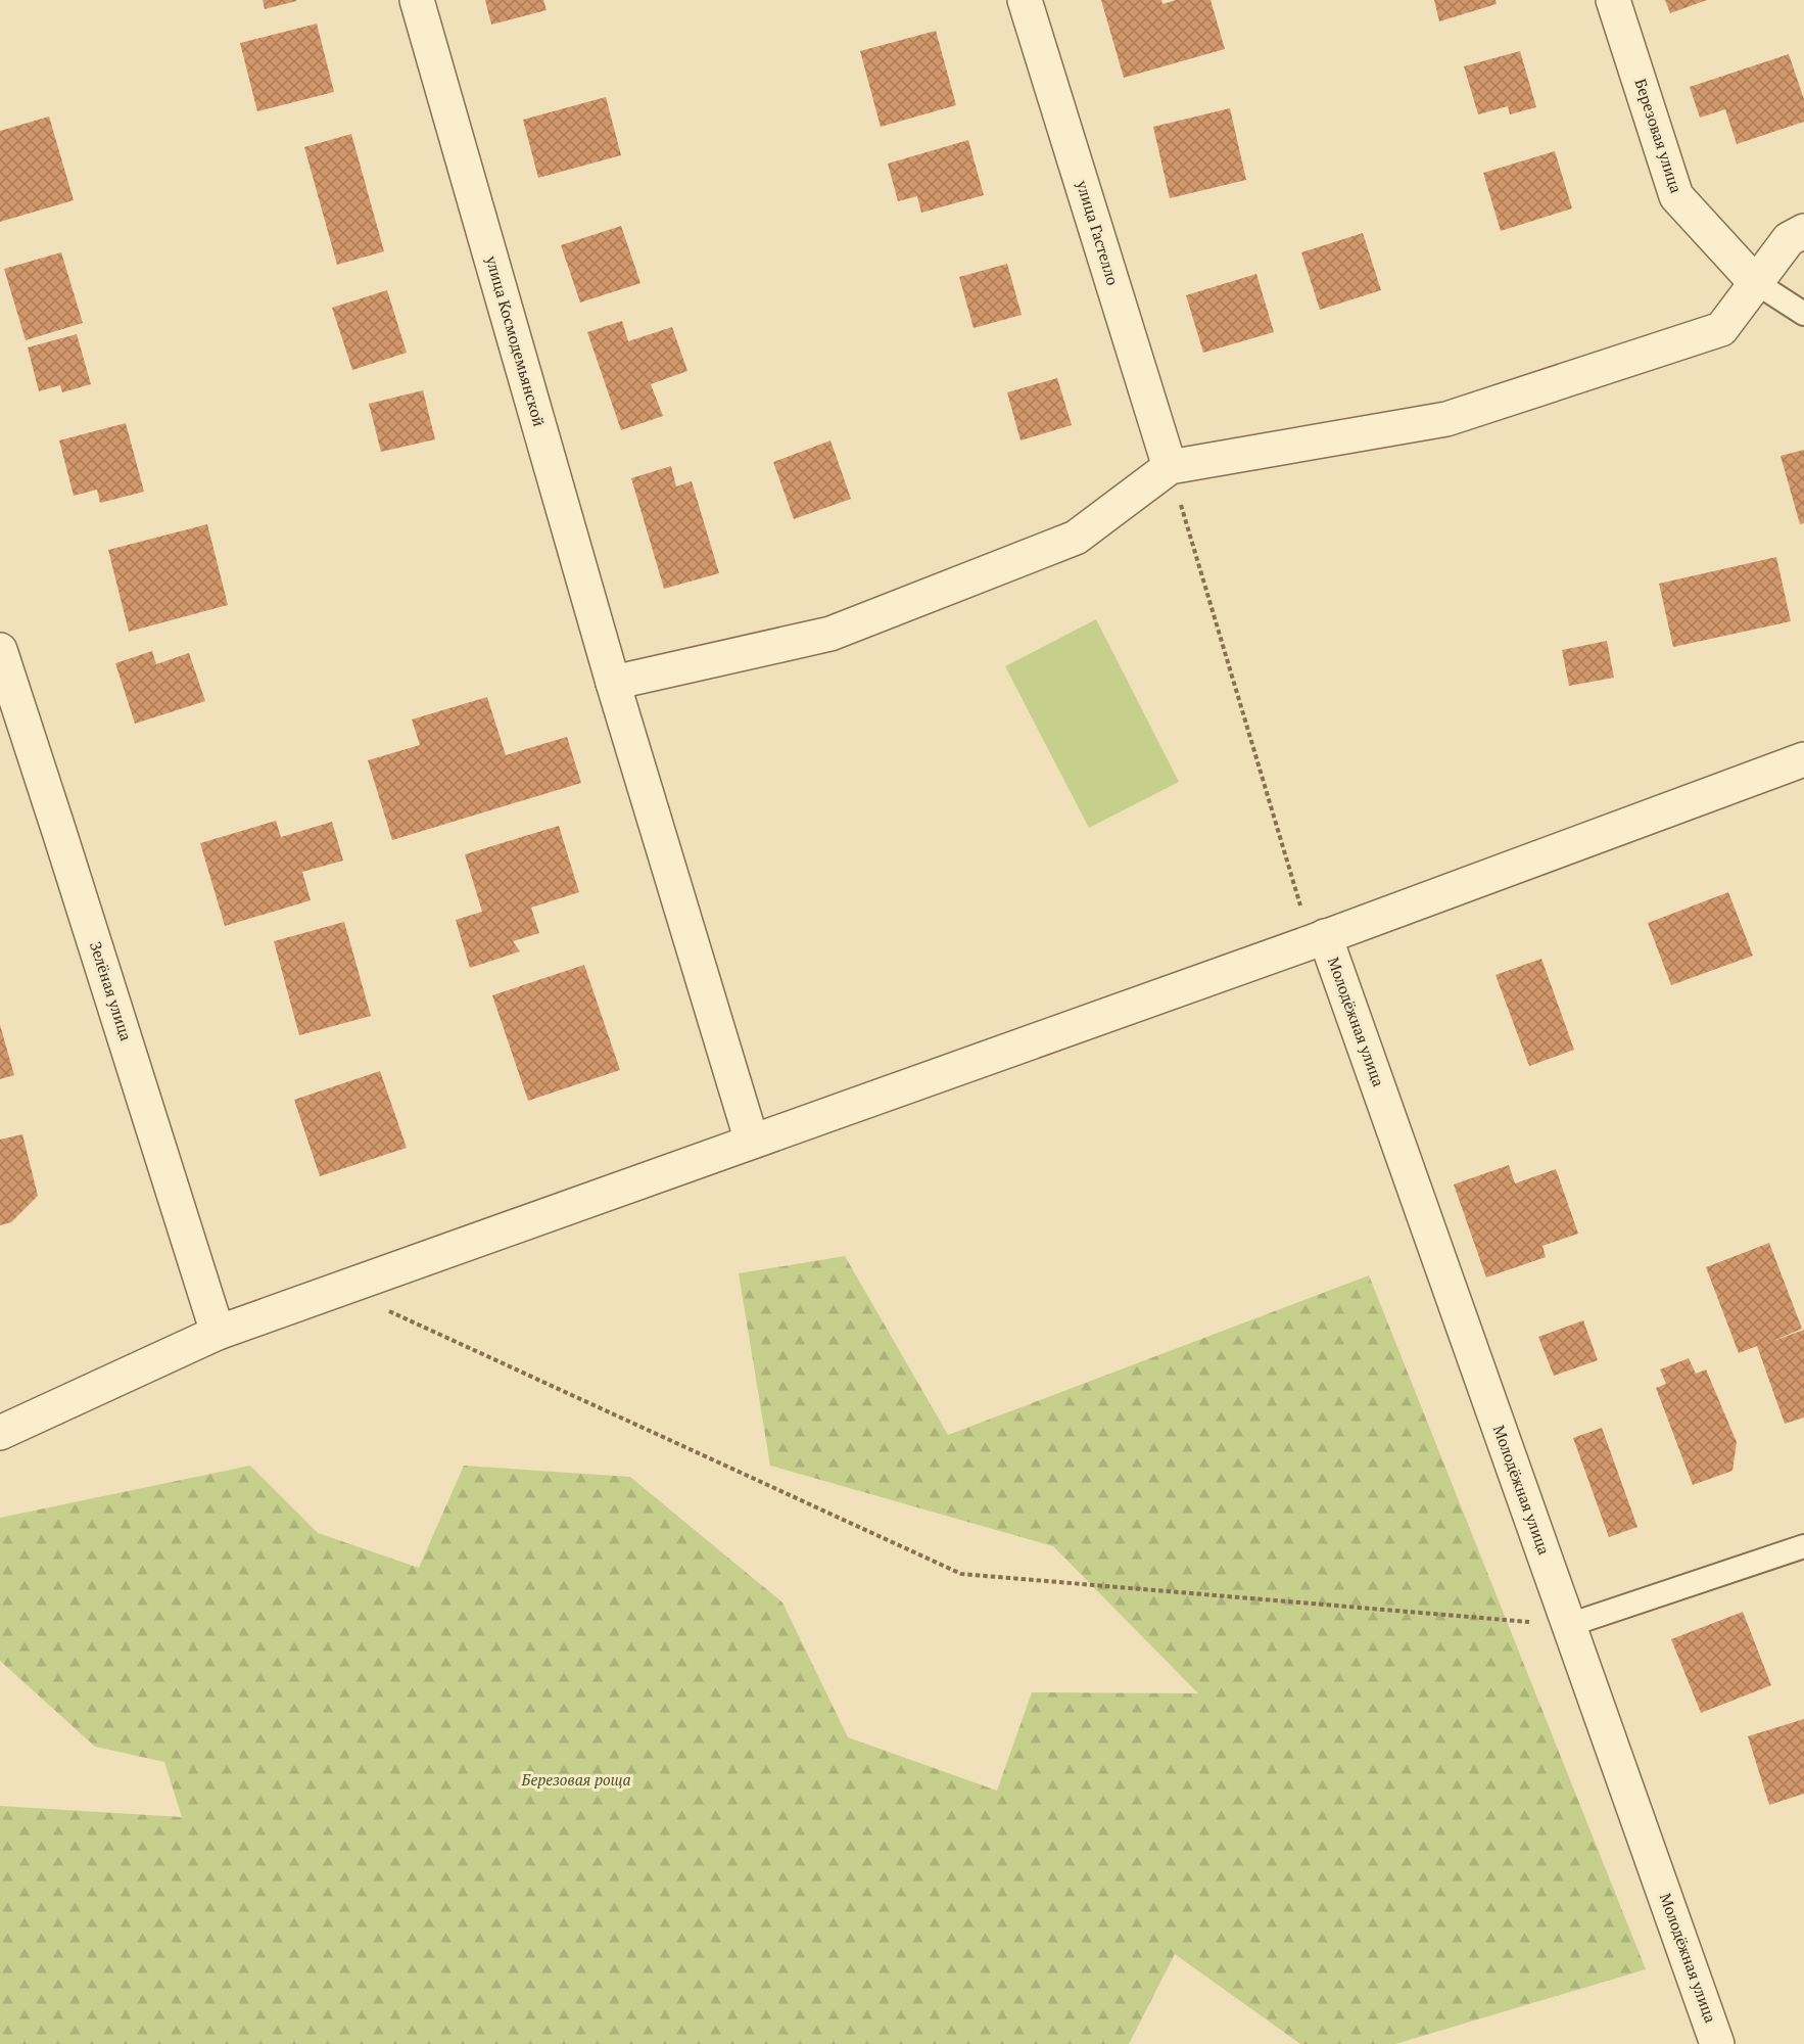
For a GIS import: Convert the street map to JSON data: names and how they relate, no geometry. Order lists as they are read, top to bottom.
{
  "streets": {
    "street": [
      "Березовая улица",
      "улица Гастелло",
      "улица Космодемьянской",
      "Зелёная улица",
      "Молодёжная улица"
    ]
  },
  "parks": ["Березовая роща"]
}
